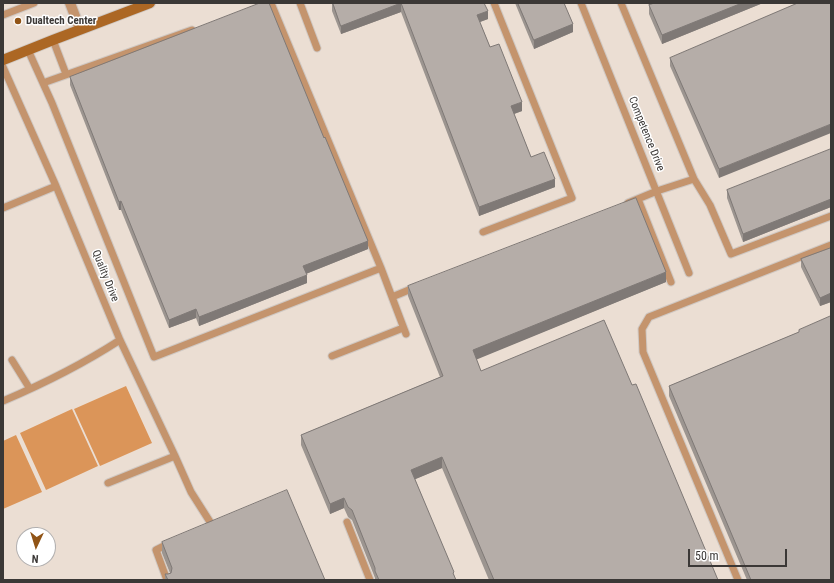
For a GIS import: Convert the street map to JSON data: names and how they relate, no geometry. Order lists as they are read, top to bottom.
{
  "streets": {
    "lane": ["Competence Drive", "Quality Drive"]
  },
  "places": ["Dualtech Center"],
  "scale_bar": "50 m",
  "north": "bottom"
}
